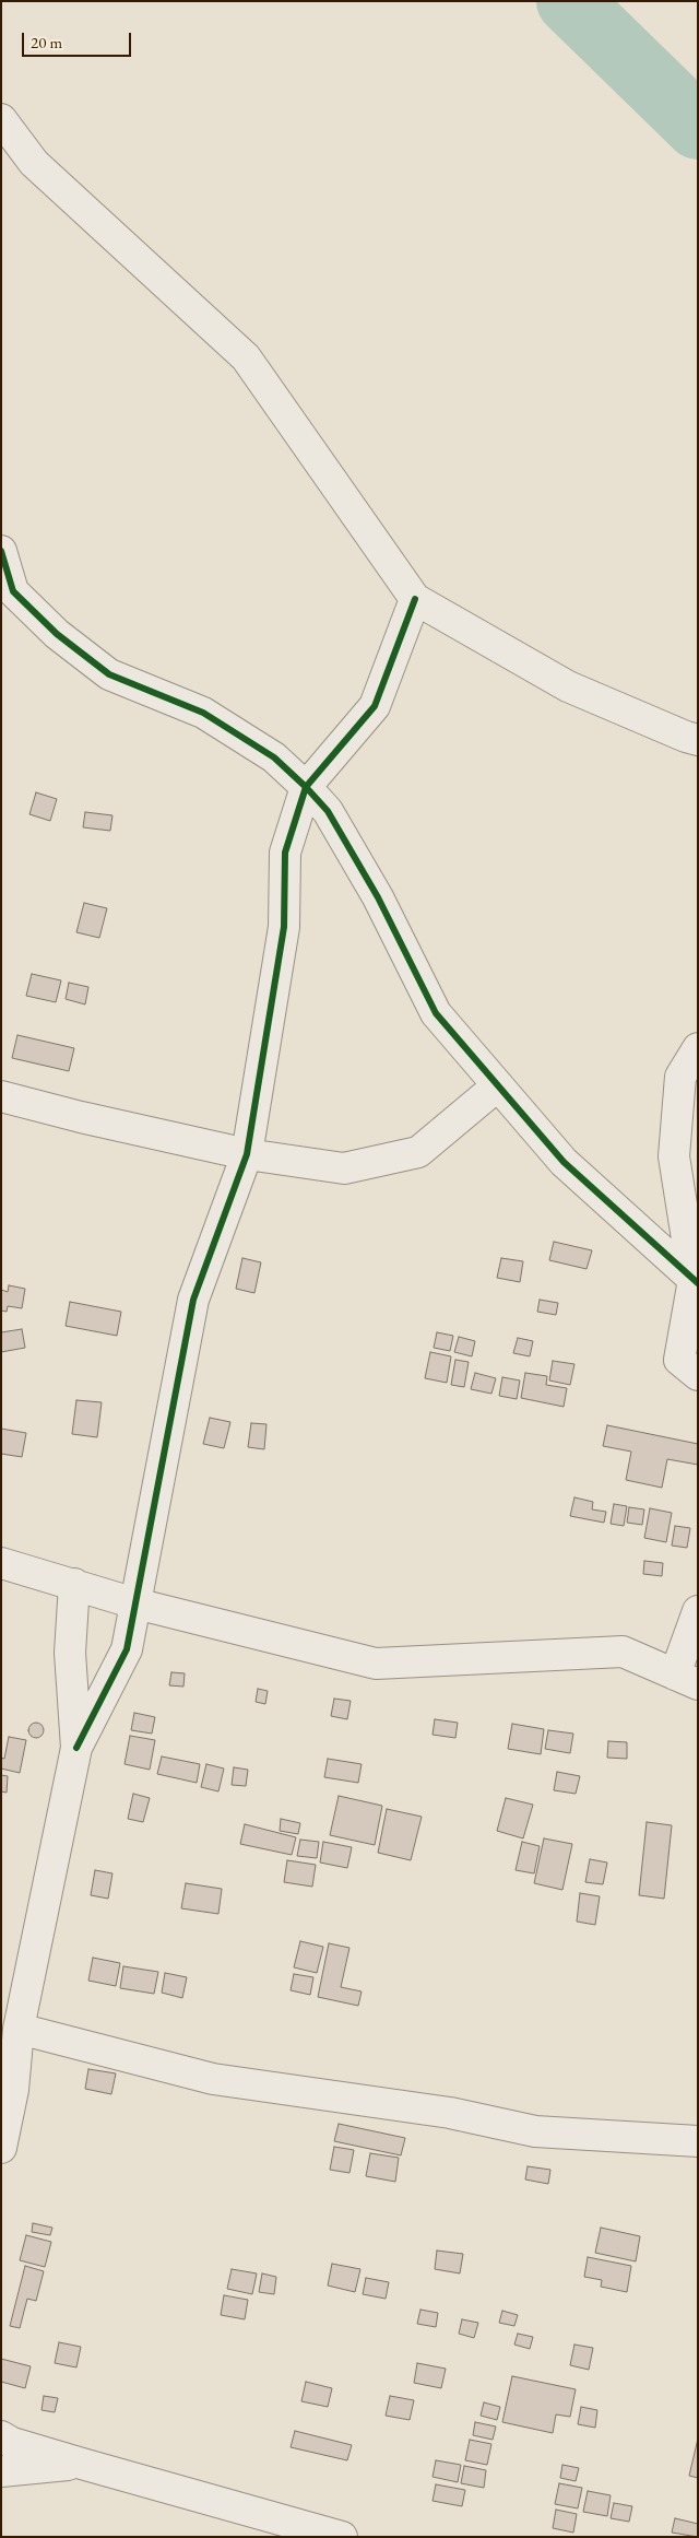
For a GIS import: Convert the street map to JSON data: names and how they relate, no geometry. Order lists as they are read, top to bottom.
{
  "scale_bar": "20 m"
}
